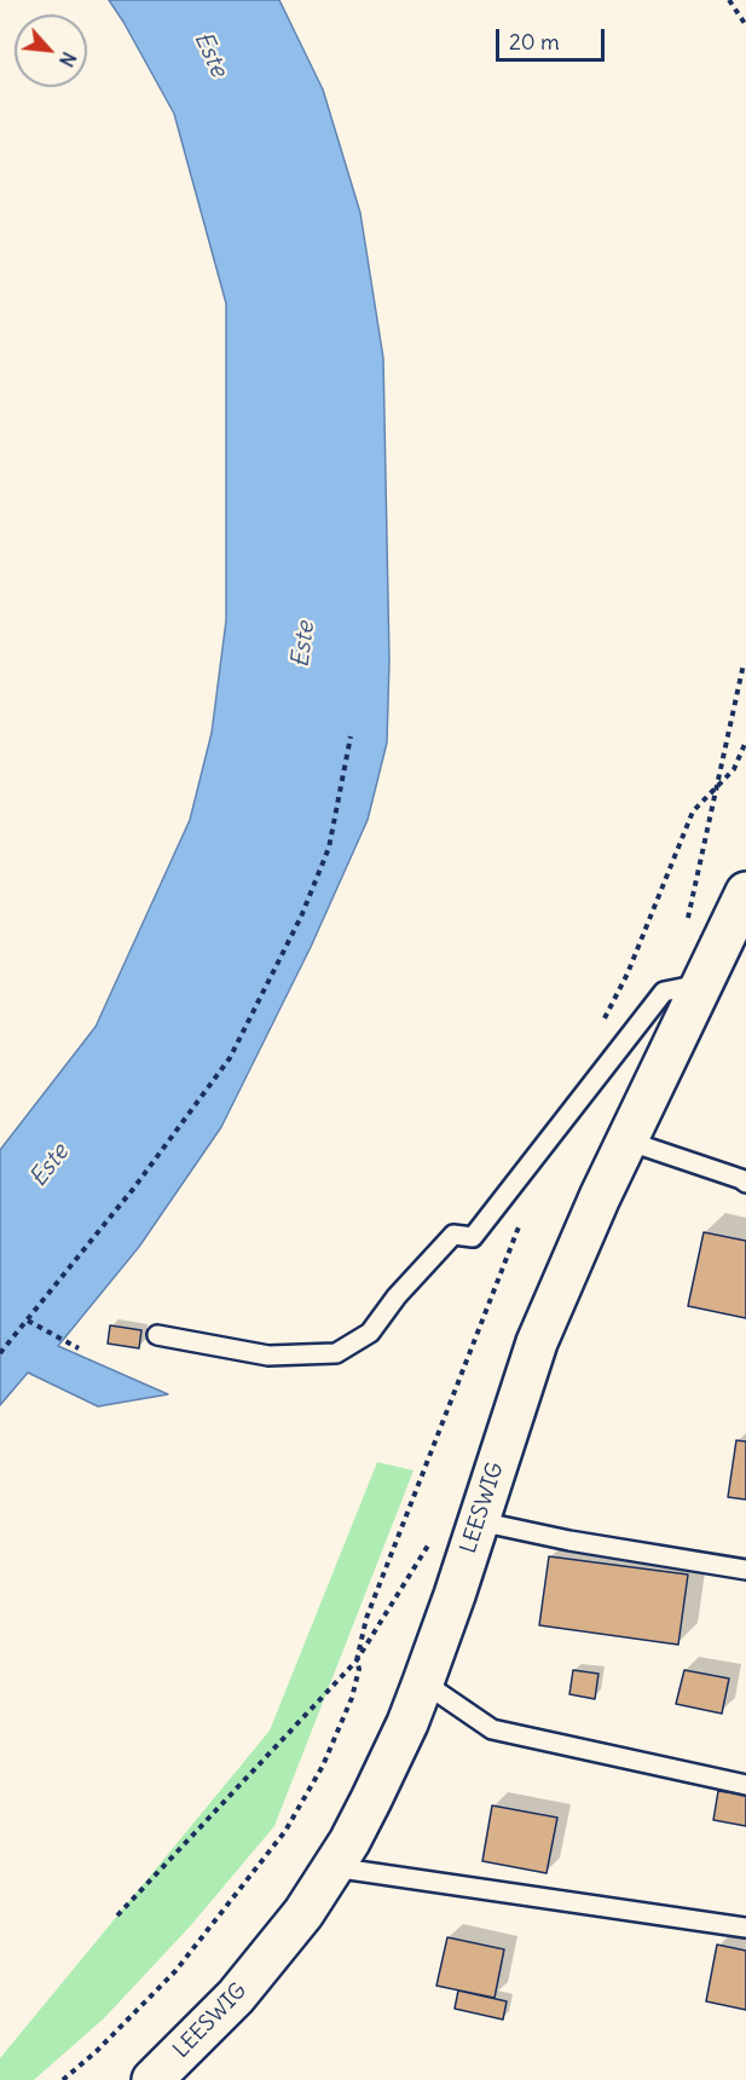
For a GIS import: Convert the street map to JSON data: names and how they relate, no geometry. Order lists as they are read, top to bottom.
{
  "streets": {
    "street": ["LEESWIG"]
  },
  "water": ["Este"],
  "scale_bar": "20 m",
  "north": "bottom right"
}
